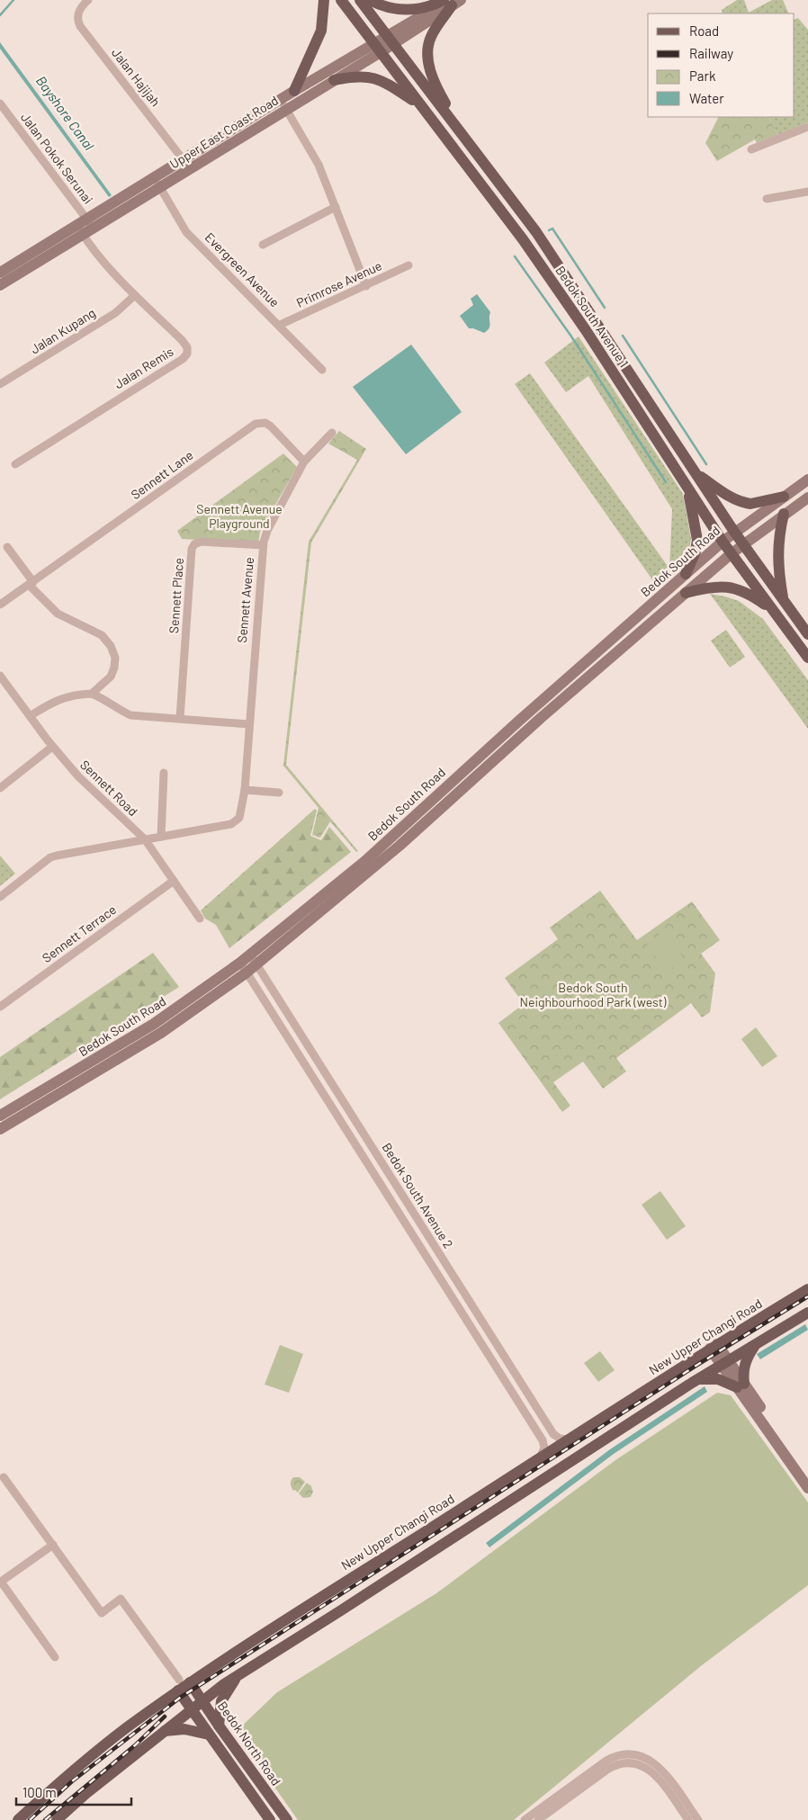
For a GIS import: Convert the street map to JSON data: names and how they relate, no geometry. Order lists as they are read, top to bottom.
{
  "streets": {
    "main road": [
      "Upper East Coast Road",
      "Bedok South Avenue 1",
      "Bedok South Road",
      "New Upper Changi Road",
      "Bedok North Road"
    ],
    "street": [
      "Jalan Hajijah",
      "Jalan Pokok Serunai",
      "Evergreen Avenue",
      "Primrose Avenue",
      "Jalan Kupang",
      "Jalan Remis",
      "Sennett Lane",
      "Sennett Place",
      "Sennett Avenue",
      "Sennett Road",
      "Sennett Terrace",
      "Bedok South Avenue 2"
    ]
  },
  "crossings": [
    ["Jalan Hajijah", "Upper East Coast Road"],
    ["Upper East Coast Road", "Jalan Pokok Serunai"],
    ["Upper East Coast Road", "Evergreen Avenue"],
    ["Upper East Coast Road", "Bedok South Avenue 1"],
    ["Upper East Coast Road", "Jalan Remis"],
    ["Jalan Pokok Serunai", "Jalan Remis"],
    ["Evergreen Avenue", "Primrose Avenue"],
    ["Bedok South Avenue 1", "Bedok South Road"],
    ["Jalan Kupang", "Jalan Remis"],
    ["Sennett Lane", "Sennett Avenue"],
    ["Bedok South Road", "Bedok South Avenue 2"],
    ["Sennett Place", "Sennett Avenue"],
    ["Sennett Avenue", "Sennett Road"],
    ["Sennett Road", "Sennett Terrace"],
    ["Bedok South Avenue 2", "New Upper Changi Road"],
    ["New Upper Changi Road", "Bedok North Road"]
  ],
  "water": ["Bayshore Canal"],
  "parks": ["Sennett Avenue Playground", "Bedok South Neighbourhood Park (west)"],
  "legend": [
    "Road",
    "Railway",
    "Park",
    "Water"
  ],
  "scale_bar": "100 m"
}
